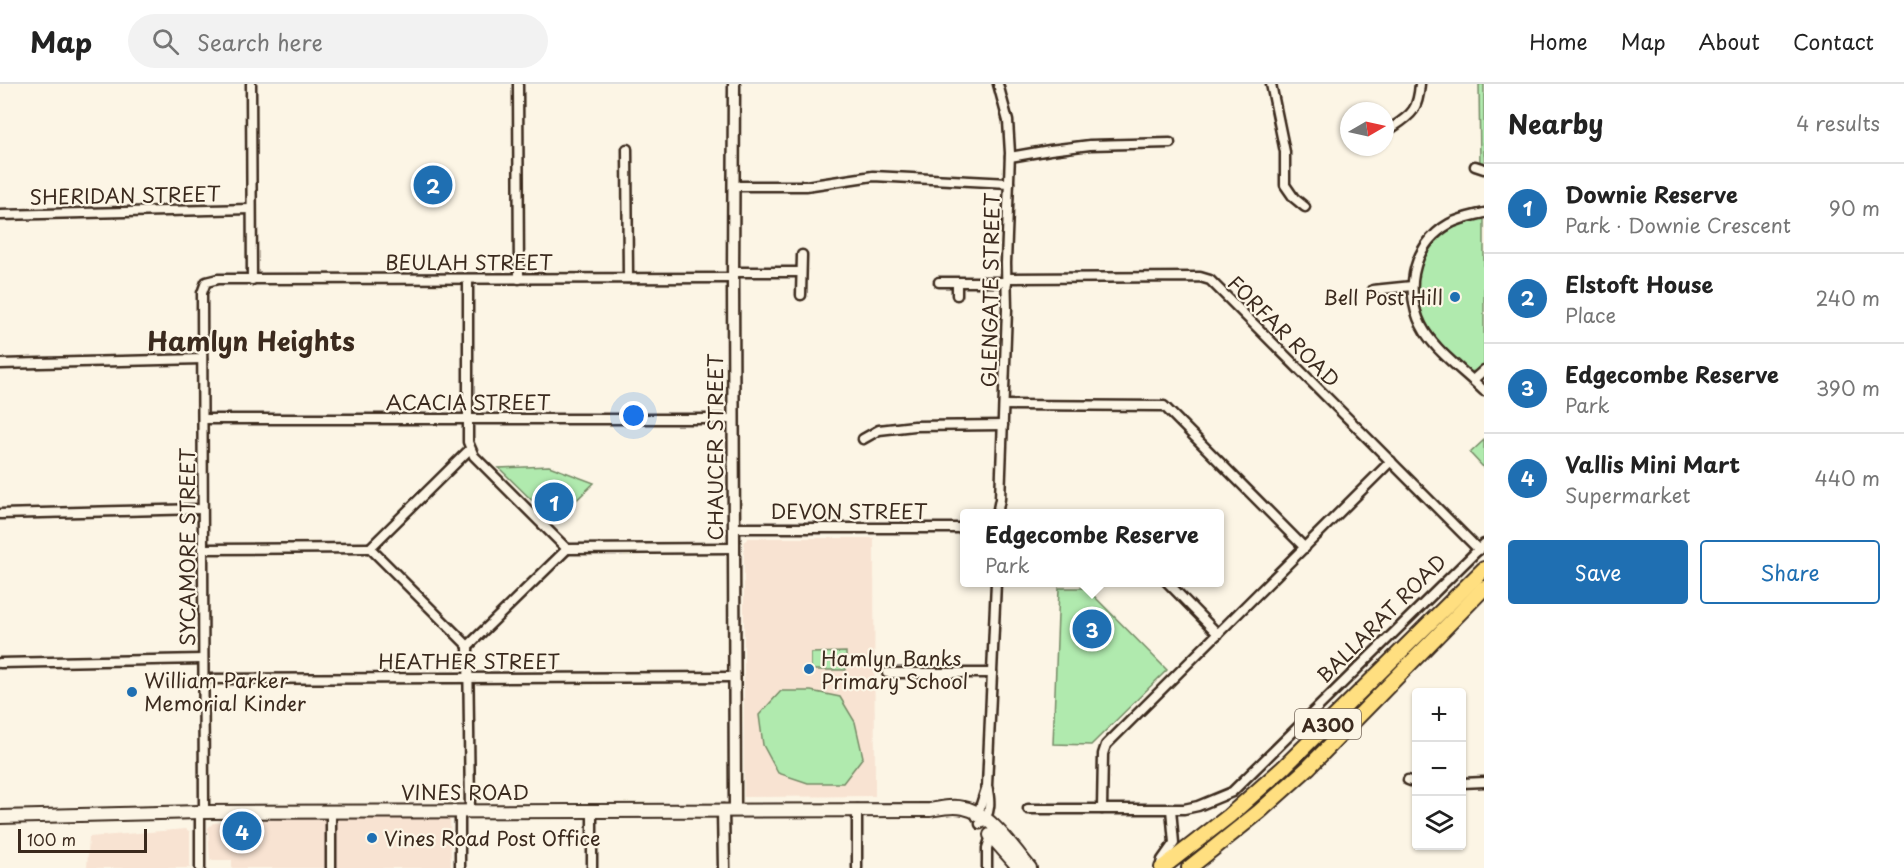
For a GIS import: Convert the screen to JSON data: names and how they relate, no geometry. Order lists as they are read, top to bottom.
{
  "streets": {
    "highway": ["BALLARAT ROAD", "A300"],
    "main road": ["VINES ROAD"],
    "street": [
      "SHERIDAN STREET",
      "BEULAH STREET",
      "GLENGATE STREET",
      "FORFAR ROAD",
      "ACACIA STREET",
      "CHAUCER STREET",
      "DEVON STREET",
      "SYCAMORE STREET",
      "HEATHER STREET"
    ]
  },
  "crossings": [
    ["BEULAH STREET", "CHAUCER STREET"],
    ["BEULAH STREET", "SYCAMORE STREET"],
    ["GLENGATE STREET", "FORFAR ROAD"],
    ["FORFAR ROAD", "BALLARAT ROAD"],
    ["ACACIA STREET", "CHAUCER STREET"],
    ["ACACIA STREET", "SYCAMORE STREET"],
    ["CHAUCER STREET", "DEVON STREET"],
    ["CHAUCER STREET", "HEATHER STREET"],
    ["CHAUCER STREET", "VINES ROAD"],
    ["SYCAMORE STREET", "HEATHER STREET"],
    ["SYCAMORE STREET", "VINES ROAD"]
  ],
  "districts": ["Hamlyn Heights"],
  "places": [
    "Bell Post Hill",
    "Hamlyn Banks Primary School",
    "William Parker Memorial Kinder",
    "Vines Road Post Office"
  ],
  "scale_bar": "100 m",
  "north": "right",
  "page": {
    "header": "Map",
    "search": "Search here",
    "nav": [
      "Home",
      "Map",
      "About",
      "Contact"
    ],
    "heading": ["Nearby", "4 results"],
    "list": [
      {
        "mark": "1",
        "name": "Downie Reserve",
        "note": "Park · Downie Crescent",
        "value": "90 m"
      },
      {
        "mark": "2",
        "name": "Elstoft House",
        "note": "Place",
        "value": "240 m"
      },
      {
        "mark": "3",
        "name": "Edgecombe Reserve",
        "note": "Park",
        "value": "390 m"
      },
      {
        "mark": "4",
        "name": "Vallis Mini Mart",
        "note": "Supermarket",
        "value": "440 m"
      }
    ],
    "pins": [
      "2",
      "1",
      "3",
      "4"
    ],
    "popup": ["Edgecombe Reserve", "Park"],
    "buttons": ["Save", "Share"],
    "map_buttons": ["+", "−"],
    "scale": "100 m"
  }
}
